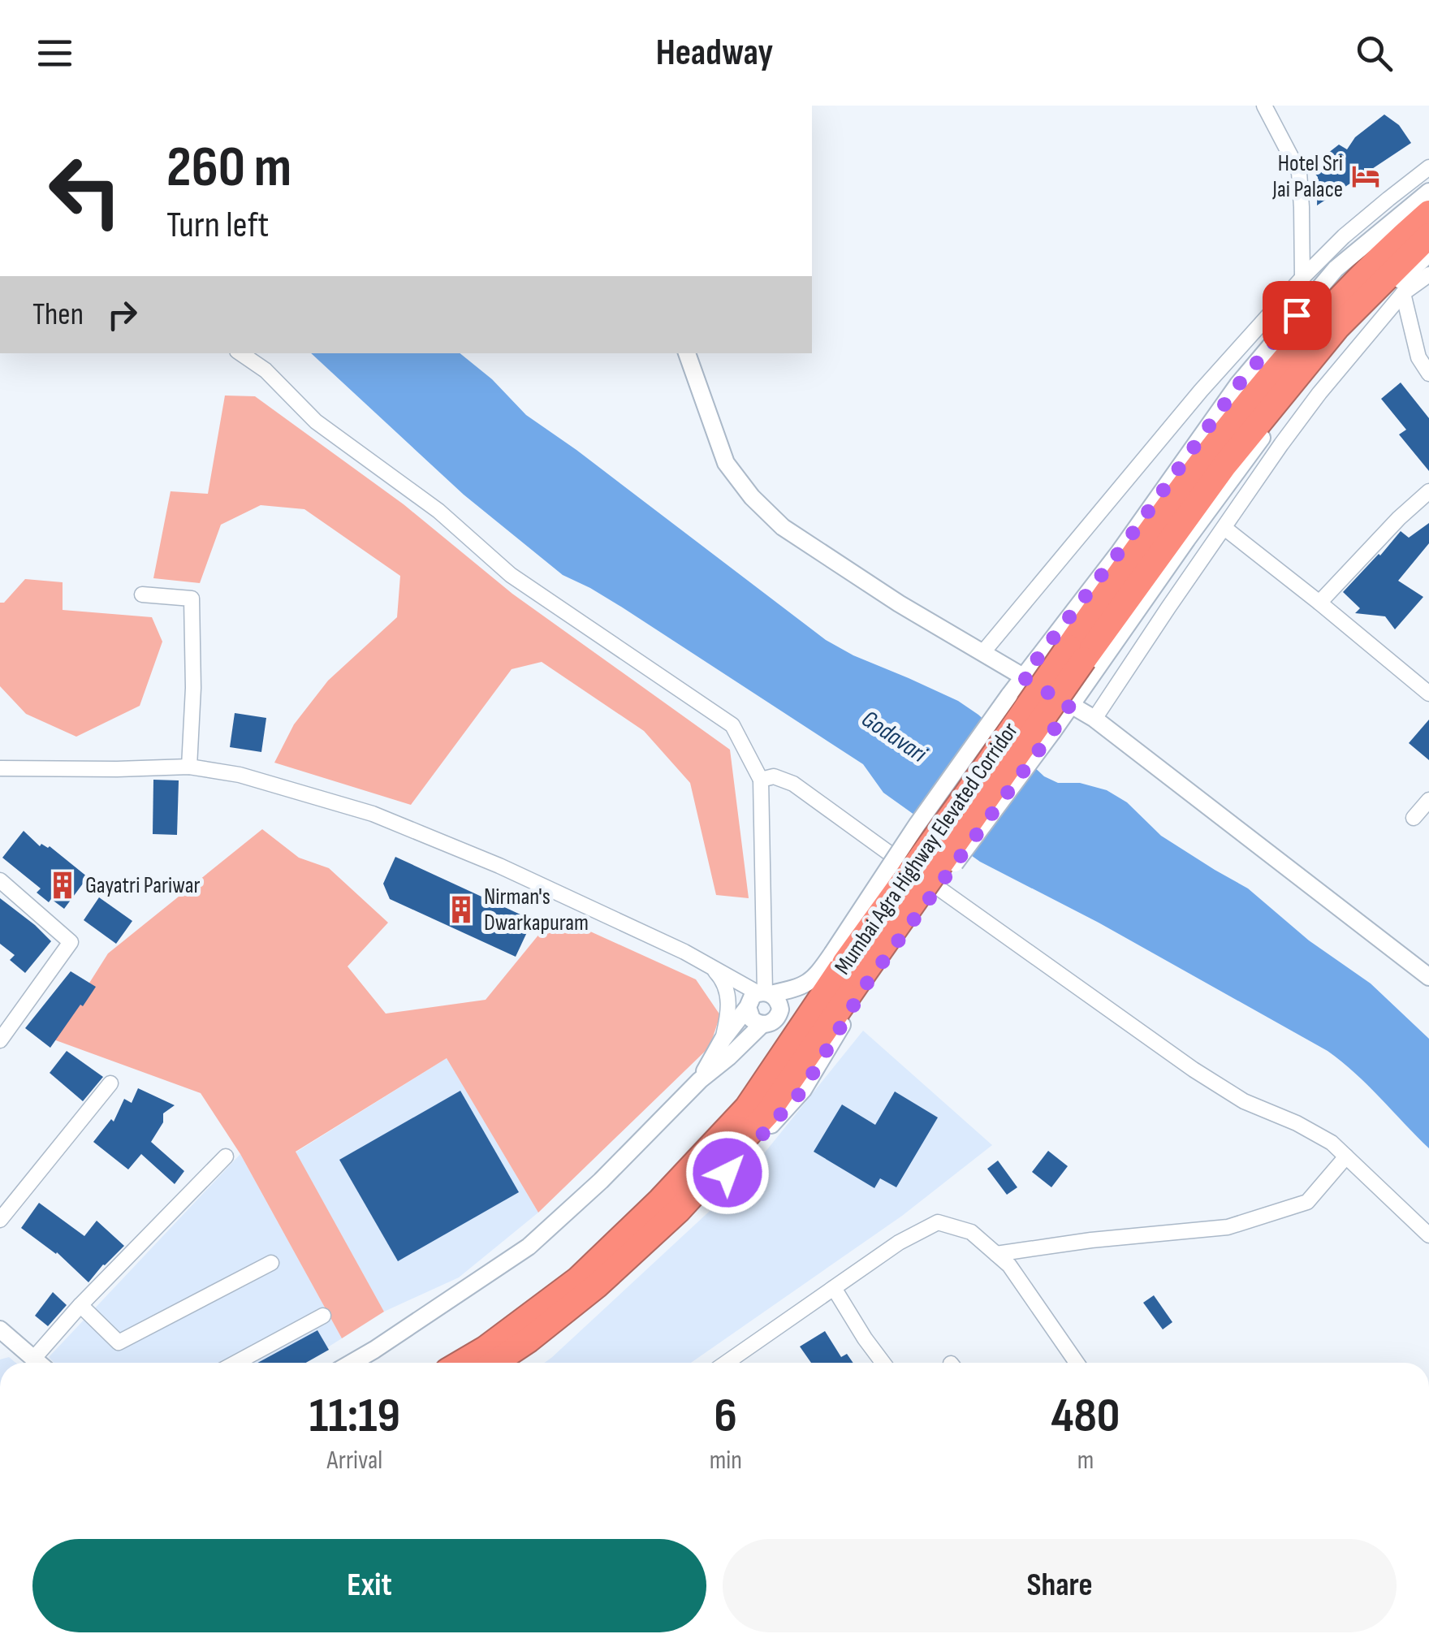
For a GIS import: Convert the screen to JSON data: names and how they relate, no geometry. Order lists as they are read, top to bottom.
{
  "streets": {
    "highway": ["Mumbai Agra Highway Elevated Corridor"]
  },
  "water": ["Godavari"],
  "places": {
    "hotel": ["Hotel Sri Jai Palace"],
    "building": ["Gayatri Pariwar", "Nirman's Dwarkapuram"]
  },
  "page": {
    "header": "Headway",
    "turn": ["260 m", "Turn left"],
    "then": "Then",
    "eta": [
      "11:19",
      "Arrival",
      "6",
      "min",
      "480",
      "m"
    ],
    "buttons": ["Exit", "Share"]
  }
}
